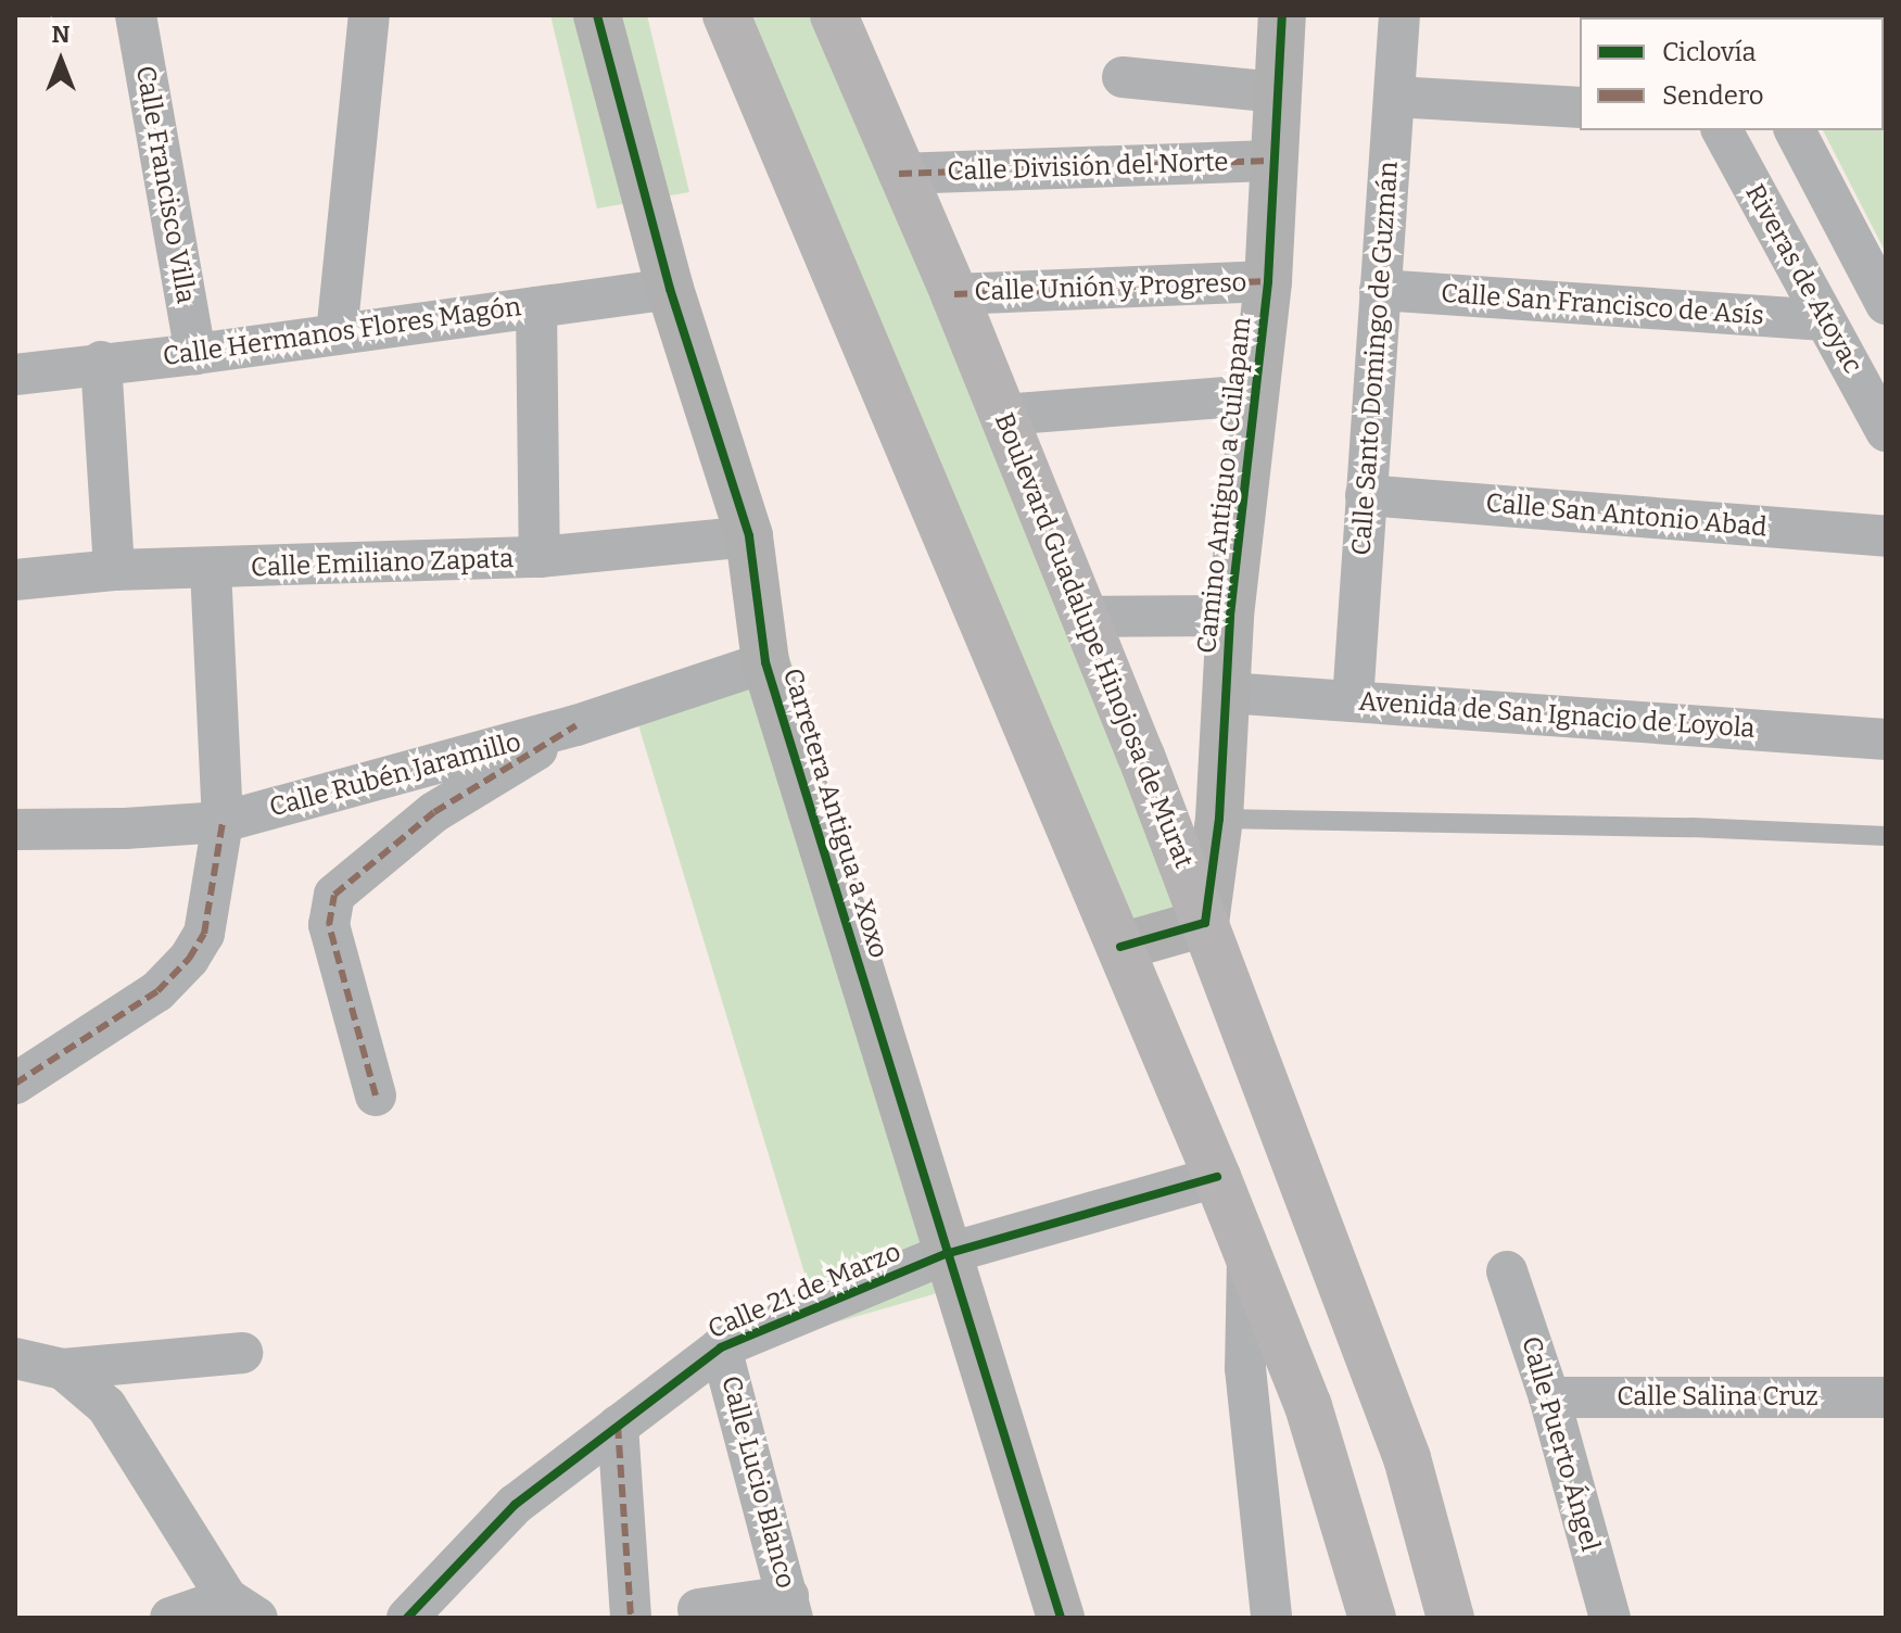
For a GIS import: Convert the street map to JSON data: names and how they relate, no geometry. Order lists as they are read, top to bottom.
{
  "streets": {
    "main road": ["Boulevard Guadalupe Hinojosa de Murat"],
    "street": [
      "Calle División del Norte",
      "Calle Francisco Villa",
      "Riveras de Atoyac",
      "Calle Unión y Progreso",
      "Calle San Francisco de Asís",
      "Calle Hermanos Flores Magón",
      "Calle Santo Domingo de Guzmán",
      "Camino Antiguo a Cuilapam",
      "Calle San Antonio Abad",
      "Calle Emiliano Zapata",
      "Avenida de San Ignacio de Loyola",
      "Calle Rubén Jaramillo",
      "Carretera Antigua a Xoxo",
      "Calle 21 de Marzo",
      "Calle Salina Cruz",
      "Calle Puerto Ángel",
      "Calle Lucio Blanco"
    ]
  },
  "crossings": [
    ["Calle División del Norte", "Camino Antiguo a Cuilapam"],
    ["Calle División del Norte", "Boulevard Guadalupe Hinojosa de Murat"],
    ["Calle Francisco Villa", "Calle Hermanos Flores Magón"],
    ["Riveras de Atoyac", "Calle San Francisco de Asís"],
    ["Calle Unión y Progreso", "Camino Antiguo a Cuilapam"],
    ["Calle Unión y Progreso", "Boulevard Guadalupe Hinojosa de Murat"],
    ["Calle San Francisco de Asís", "Calle Santo Domingo de Guzmán"],
    ["Calle Hermanos Flores Magón", "Carretera Antigua a Xoxo"],
    ["Calle Santo Domingo de Guzmán", "Calle San Antonio Abad"],
    ["Calle Santo Domingo de Guzmán", "Avenida de San Ignacio de Loyola"],
    ["Camino Antiguo a Cuilapam", "Boulevard Guadalupe Hinojosa de Murat"],
    ["Camino Antiguo a Cuilapam", "Avenida de San Ignacio de Loyola"],
    ["Calle Emiliano Zapata", "Carretera Antigua a Xoxo"],
    ["Calle Rubén Jaramillo", "Carretera Antigua a Xoxo"],
    ["Carretera Antigua a Xoxo", "Calle 21 de Marzo"],
    ["Calle 21 de Marzo", "Calle Lucio Blanco"],
    ["Calle Salina Cruz", "Calle Puerto Ángel"]
  ],
  "legend": ["Ciclovía", "Sendero"],
  "north": "top"
}
